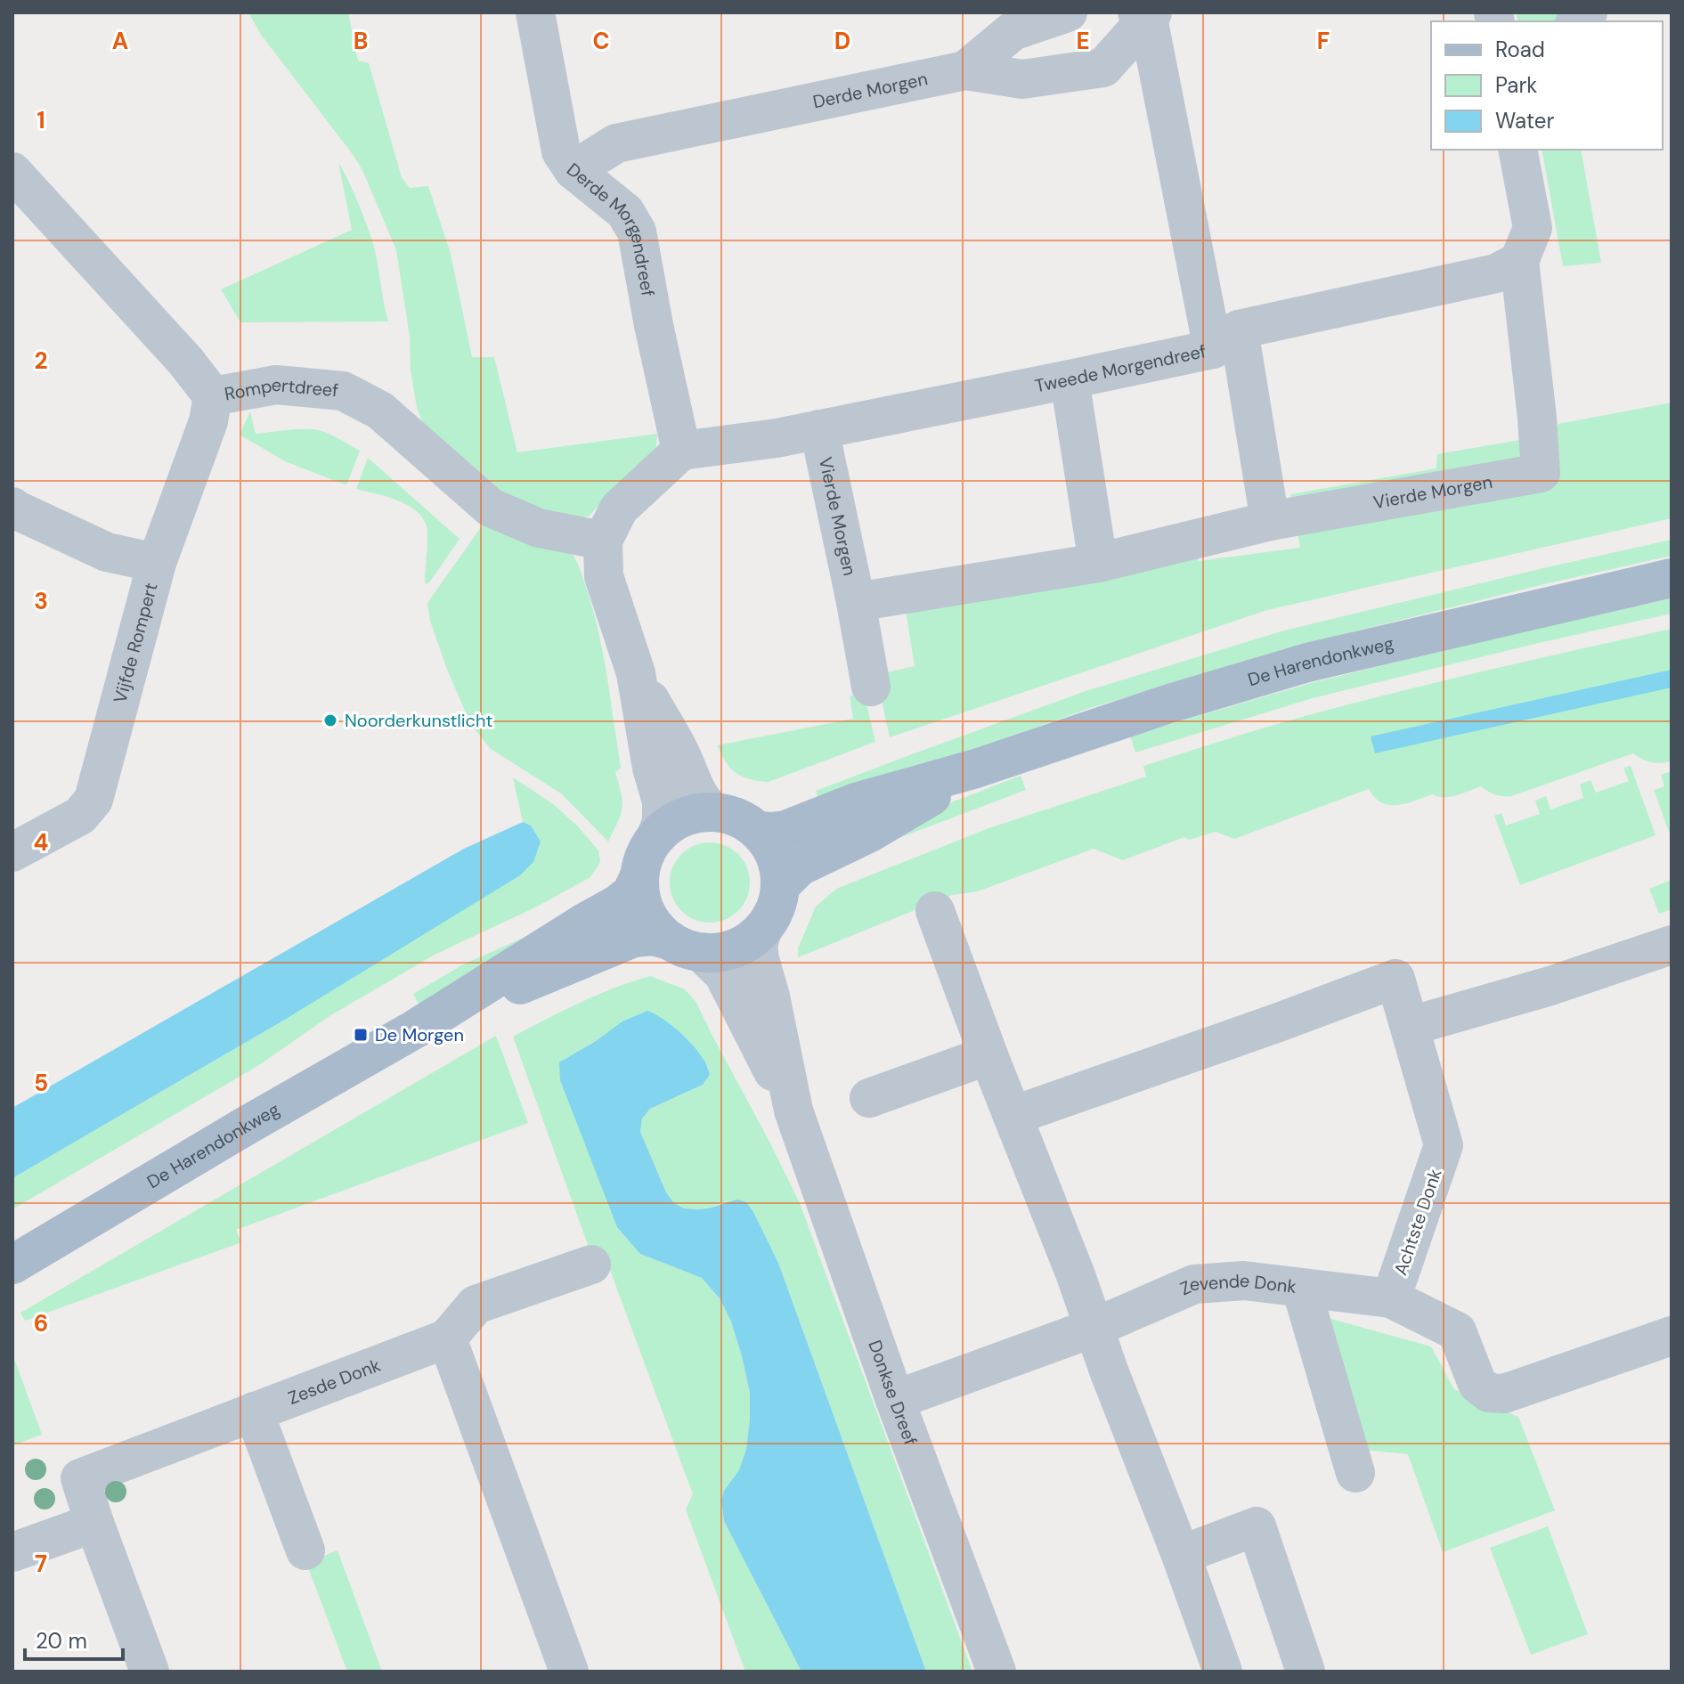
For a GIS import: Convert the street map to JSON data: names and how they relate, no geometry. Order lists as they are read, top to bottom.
{
  "streets": {
    "main road": ["De Harendonkweg"],
    "street": [
      "Derde Morgen",
      "Derde Morgendreef",
      "Tweede Morgendreef",
      "Rompertdreef",
      "Vierde Morgen",
      "Vijfde Rompert",
      "Achtste Donk",
      "Zevende Donk",
      "Zesde Donk",
      "Donkse Dreef"
    ]
  },
  "crossings": [
    ["Derde Morgen", "Derde Morgendreef"],
    ["Derde Morgendreef", "Tweede Morgendreef"],
    ["Tweede Morgendreef", "Vierde Morgen"],
    ["Rompertdreef", "Vijfde Rompert"],
    ["De Harendonkweg", "Donkse Dreef"],
    ["Achtste Donk", "Zevende Donk"],
    ["Zevende Donk", "Donkse Dreef"]
  ],
  "places": {
    "other": ["Noorderkunstlicht"],
    "transit": ["De Morgen"]
  },
  "legend": ["Road", "Park", "Water"],
  "scale_bar": "20 m",
  "grid": {
    "columns": [
      "A",
      "B",
      "C",
      "D",
      "E",
      "F"
    ],
    "rows": [
      "1",
      "2",
      "3",
      "4",
      "5",
      "6",
      "7"
    ]
  }
}
